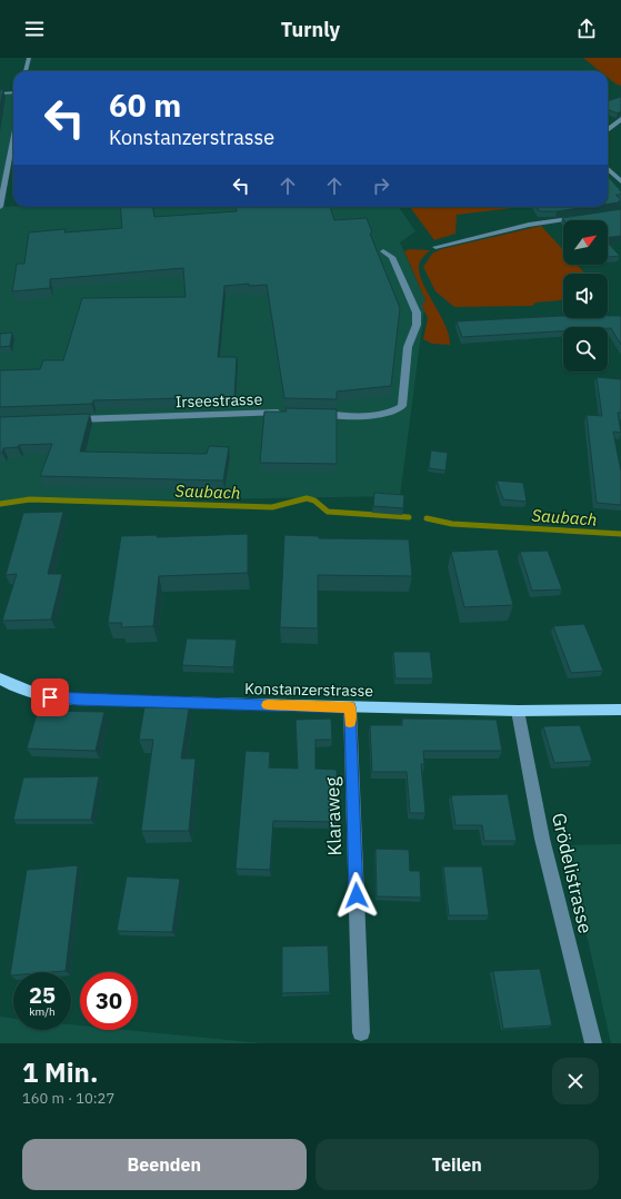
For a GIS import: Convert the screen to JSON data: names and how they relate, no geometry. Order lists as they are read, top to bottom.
{
  "streets": {
    "main road": ["Konstanzerstrasse"],
    "street": ["Irseestrasse", "Klaraweg", "Grödelistrasse"]
  },
  "crossings": [
    ["Konstanzerstrasse", "Klaraweg"],
    ["Konstanzerstrasse", "Grödelistrasse"]
  ],
  "water": ["Saubach"],
  "north": "top right",
  "page": {
    "header": "Turnly",
    "turn": ["60 m", "Konstanzerstrasse"],
    "speed": "25 km/h",
    "limit": "30",
    "heading": ["1 Min.", "160 m · 10:27"],
    "buttons": ["Beenden", "Teilen"]
  }
}
